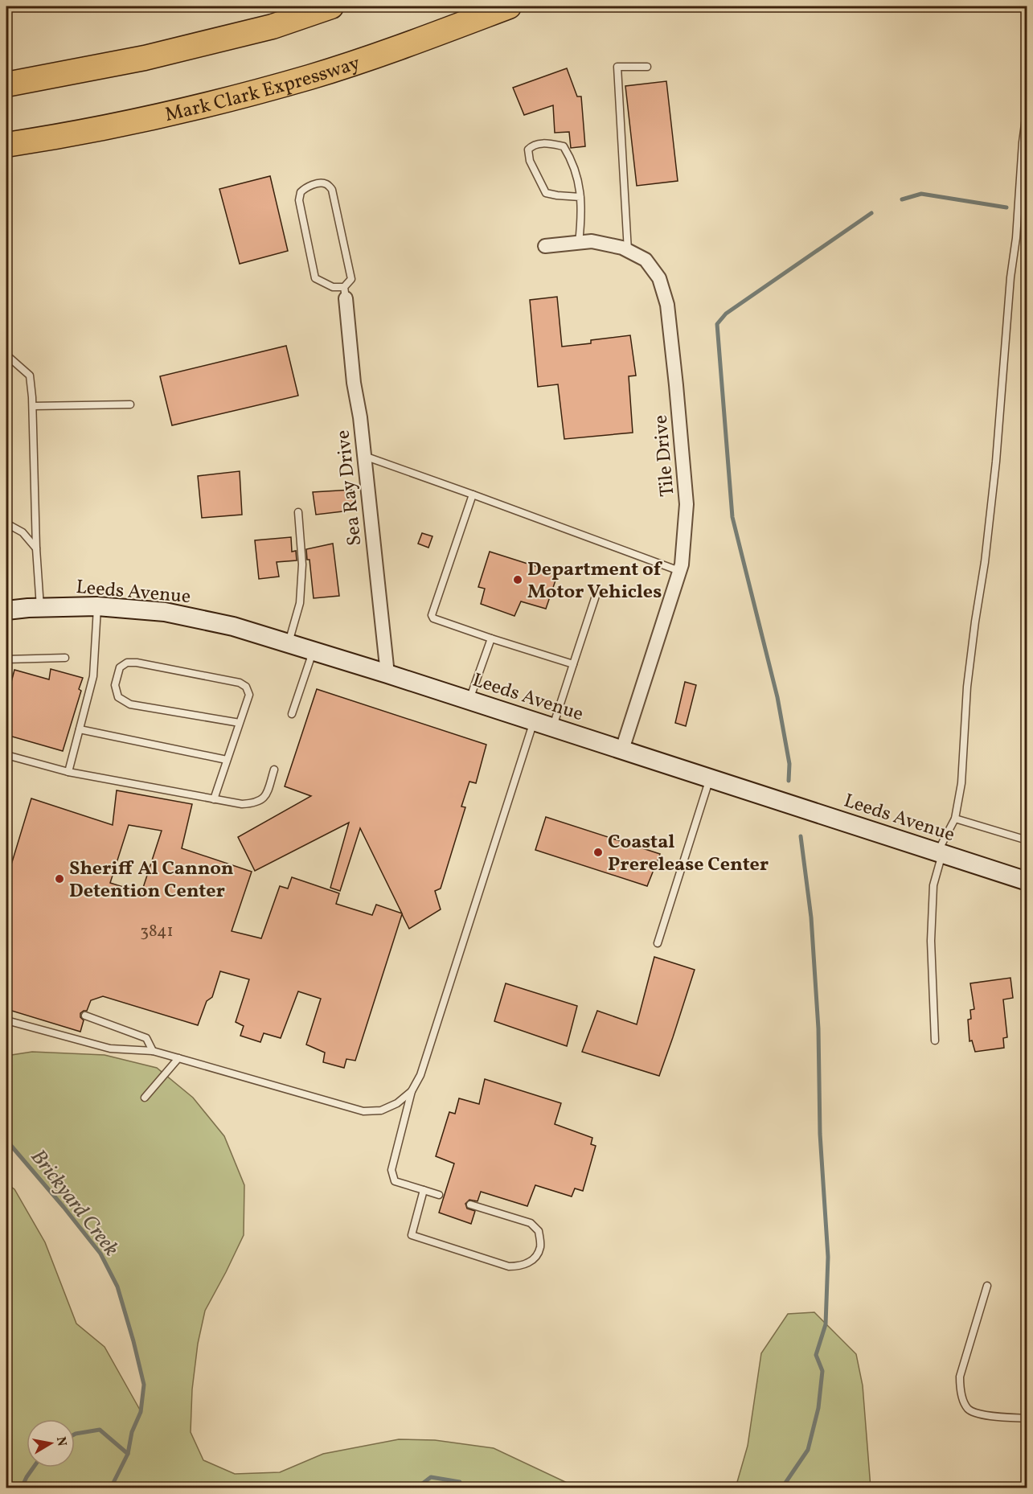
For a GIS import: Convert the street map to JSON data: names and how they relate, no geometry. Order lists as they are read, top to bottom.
{
  "streets": {
    "highway": ["Mark Clark Expressway"],
    "street": ["Tile Drive", "Sea Ray Drive", "Leeds Avenue"]
  },
  "crossings": [
    ["Tile Drive", "Leeds Avenue"],
    ["Sea Ray Drive", "Leeds Avenue"]
  ],
  "water": ["Brickyard Creek"],
  "places": ["Department of Motor Vehicles", "Coastal Prerelease Center", "Sheriff Al Cannon Detention Center"],
  "house_numbers": ["3841"],
  "north": "right"
}
